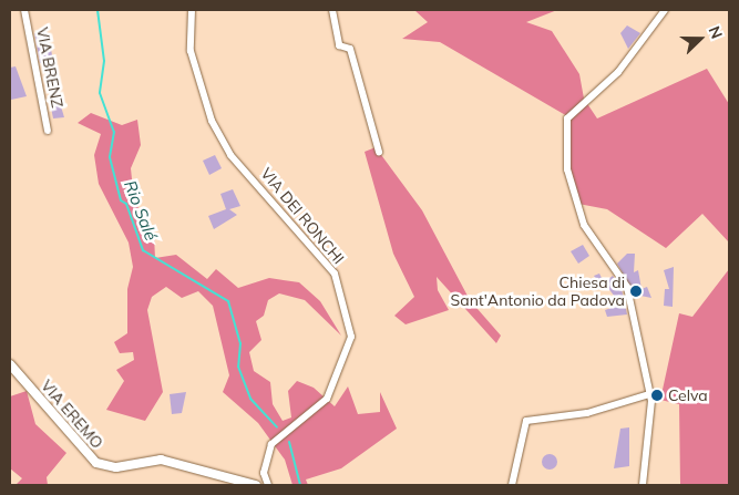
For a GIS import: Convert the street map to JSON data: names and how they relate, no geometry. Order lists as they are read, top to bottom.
{
  "streets": {
    "street": ["VIA BRENZ", "VIA DEI RONCHI", "VIA EREMO"]
  },
  "water": ["Rio Salé"],
  "places": ["Chiesa di Sant'Antonio da Padova", "Celva"],
  "north": "right"
}
